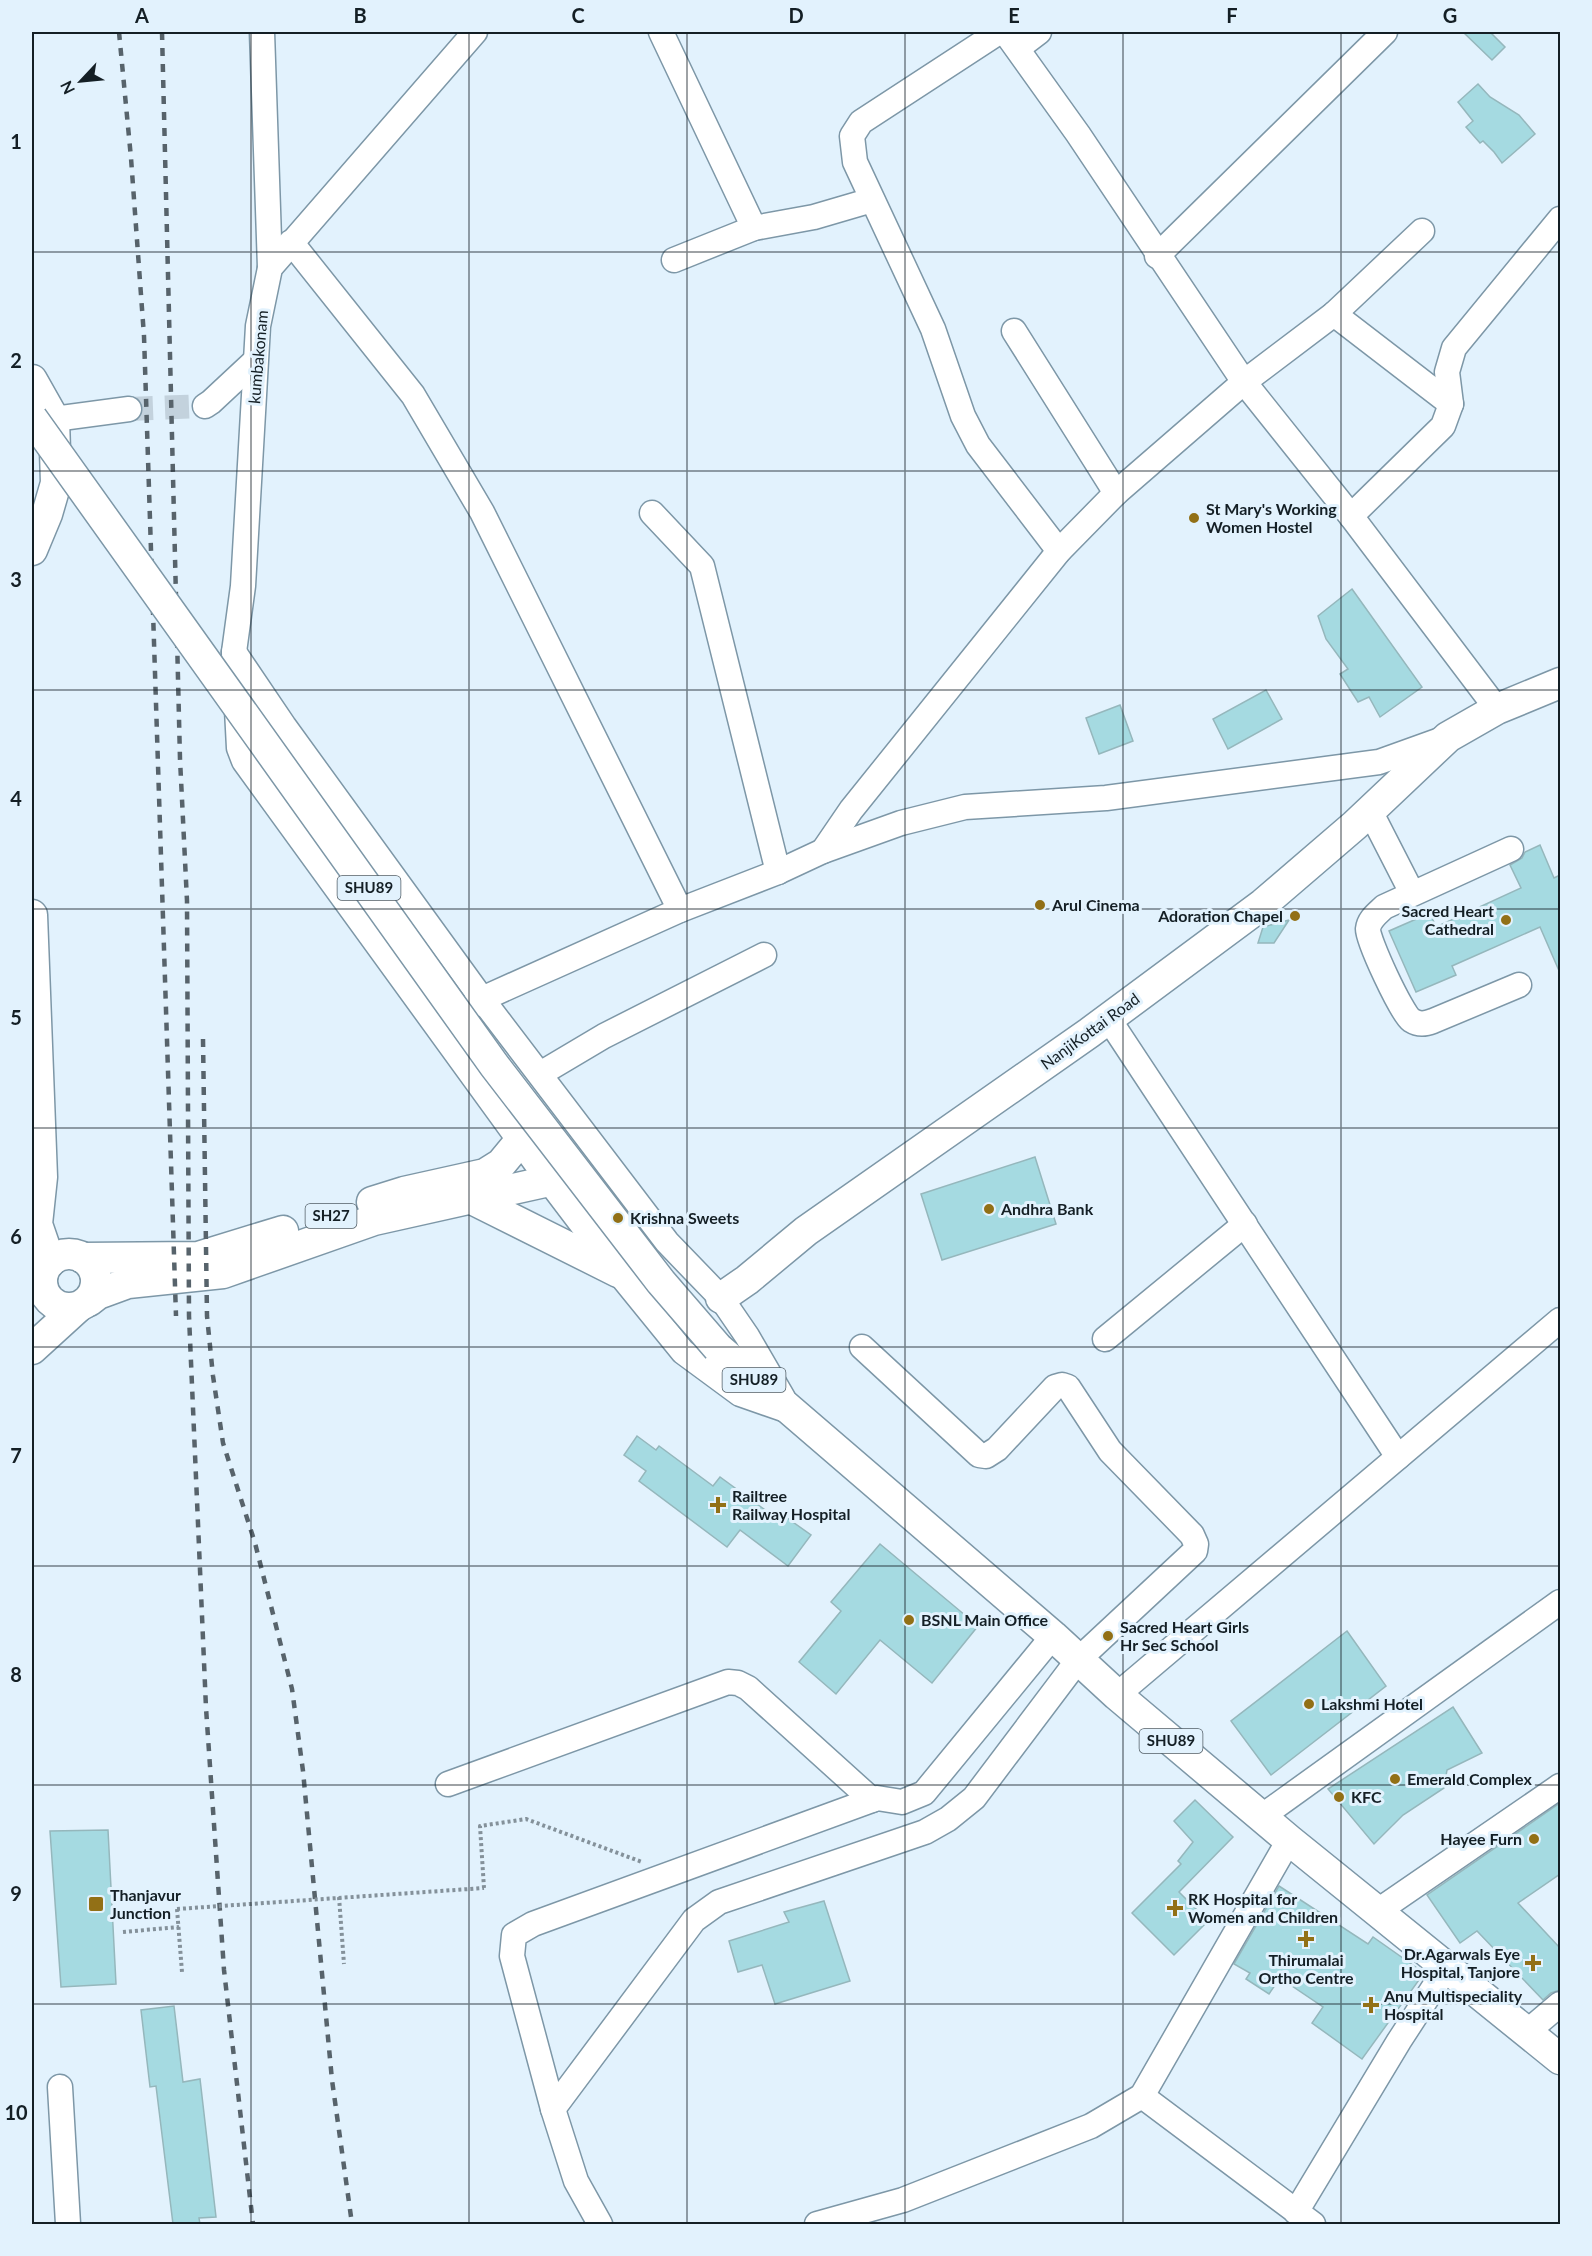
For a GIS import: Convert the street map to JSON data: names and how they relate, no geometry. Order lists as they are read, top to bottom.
{
  "streets": {
    "main road": ["SHU89", "NanjiKottai Road", "SH27"],
    "street": ["kumbakonam"]
  },
  "crossings": [
    ["kumbakonam", "SHU89"],
    ["kumbakonam", "SH27"]
  ],
  "places": {
    "other": [
      "St Mary's Working Women Hostel",
      "Arul Cinema",
      "Adoration Chapel",
      "Sacred Heart Cathedral",
      "Andhra Bank",
      "Krishna Sweets",
      "BSNL Main Office",
      "Sacred Heart Girls Hr Sec School",
      "Lakshmi Hotel",
      "Emerald Complex",
      "KFC",
      "Hayee Furn"
    ],
    "health": [
      "Railtree Railway Hospital",
      "RK Hospital for Women and Children",
      "Thirumalai Ortho Centre",
      "Dr.Agarwals Eye Hospital, Tanjore",
      "Anu Multispeciality Hospital"
    ],
    "transit": ["Thanjavur Junction"]
  },
  "north": "bottom left",
  "grid": {
    "columns": [
      "A",
      "B",
      "C",
      "D",
      "E",
      "F",
      "G"
    ],
    "rows": [
      "1",
      "2",
      "3",
      "4",
      "5",
      "6",
      "7",
      "8",
      "9",
      "10"
    ]
  }
}
